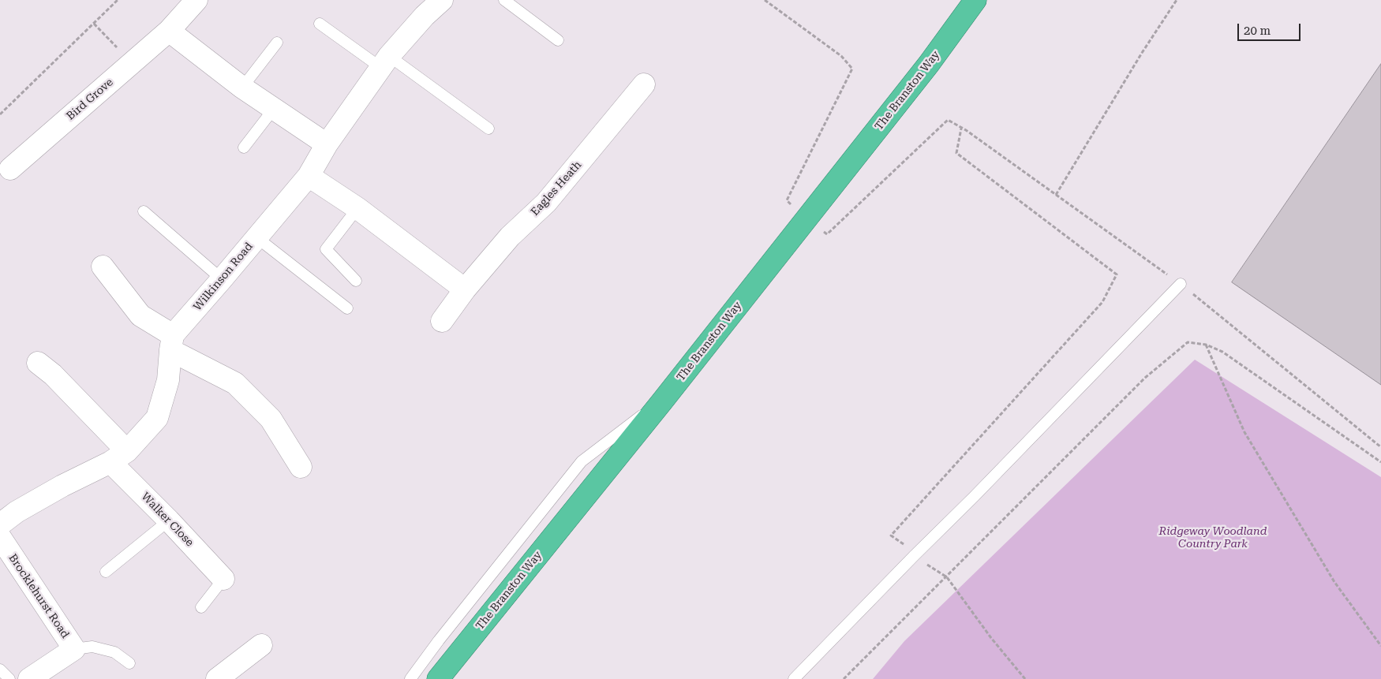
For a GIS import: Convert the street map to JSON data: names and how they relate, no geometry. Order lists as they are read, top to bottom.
{
  "streets": {
    "highway": ["The Branston Way"],
    "street": [
      "Bird Grove",
      "Eagles Heath",
      "Wilkinson Road",
      "Walker Close",
      "Brocklehurst Road"
    ]
  },
  "parks": ["Ridgeway Woodland Country Park"],
  "scale_bar": "20 m"
}
